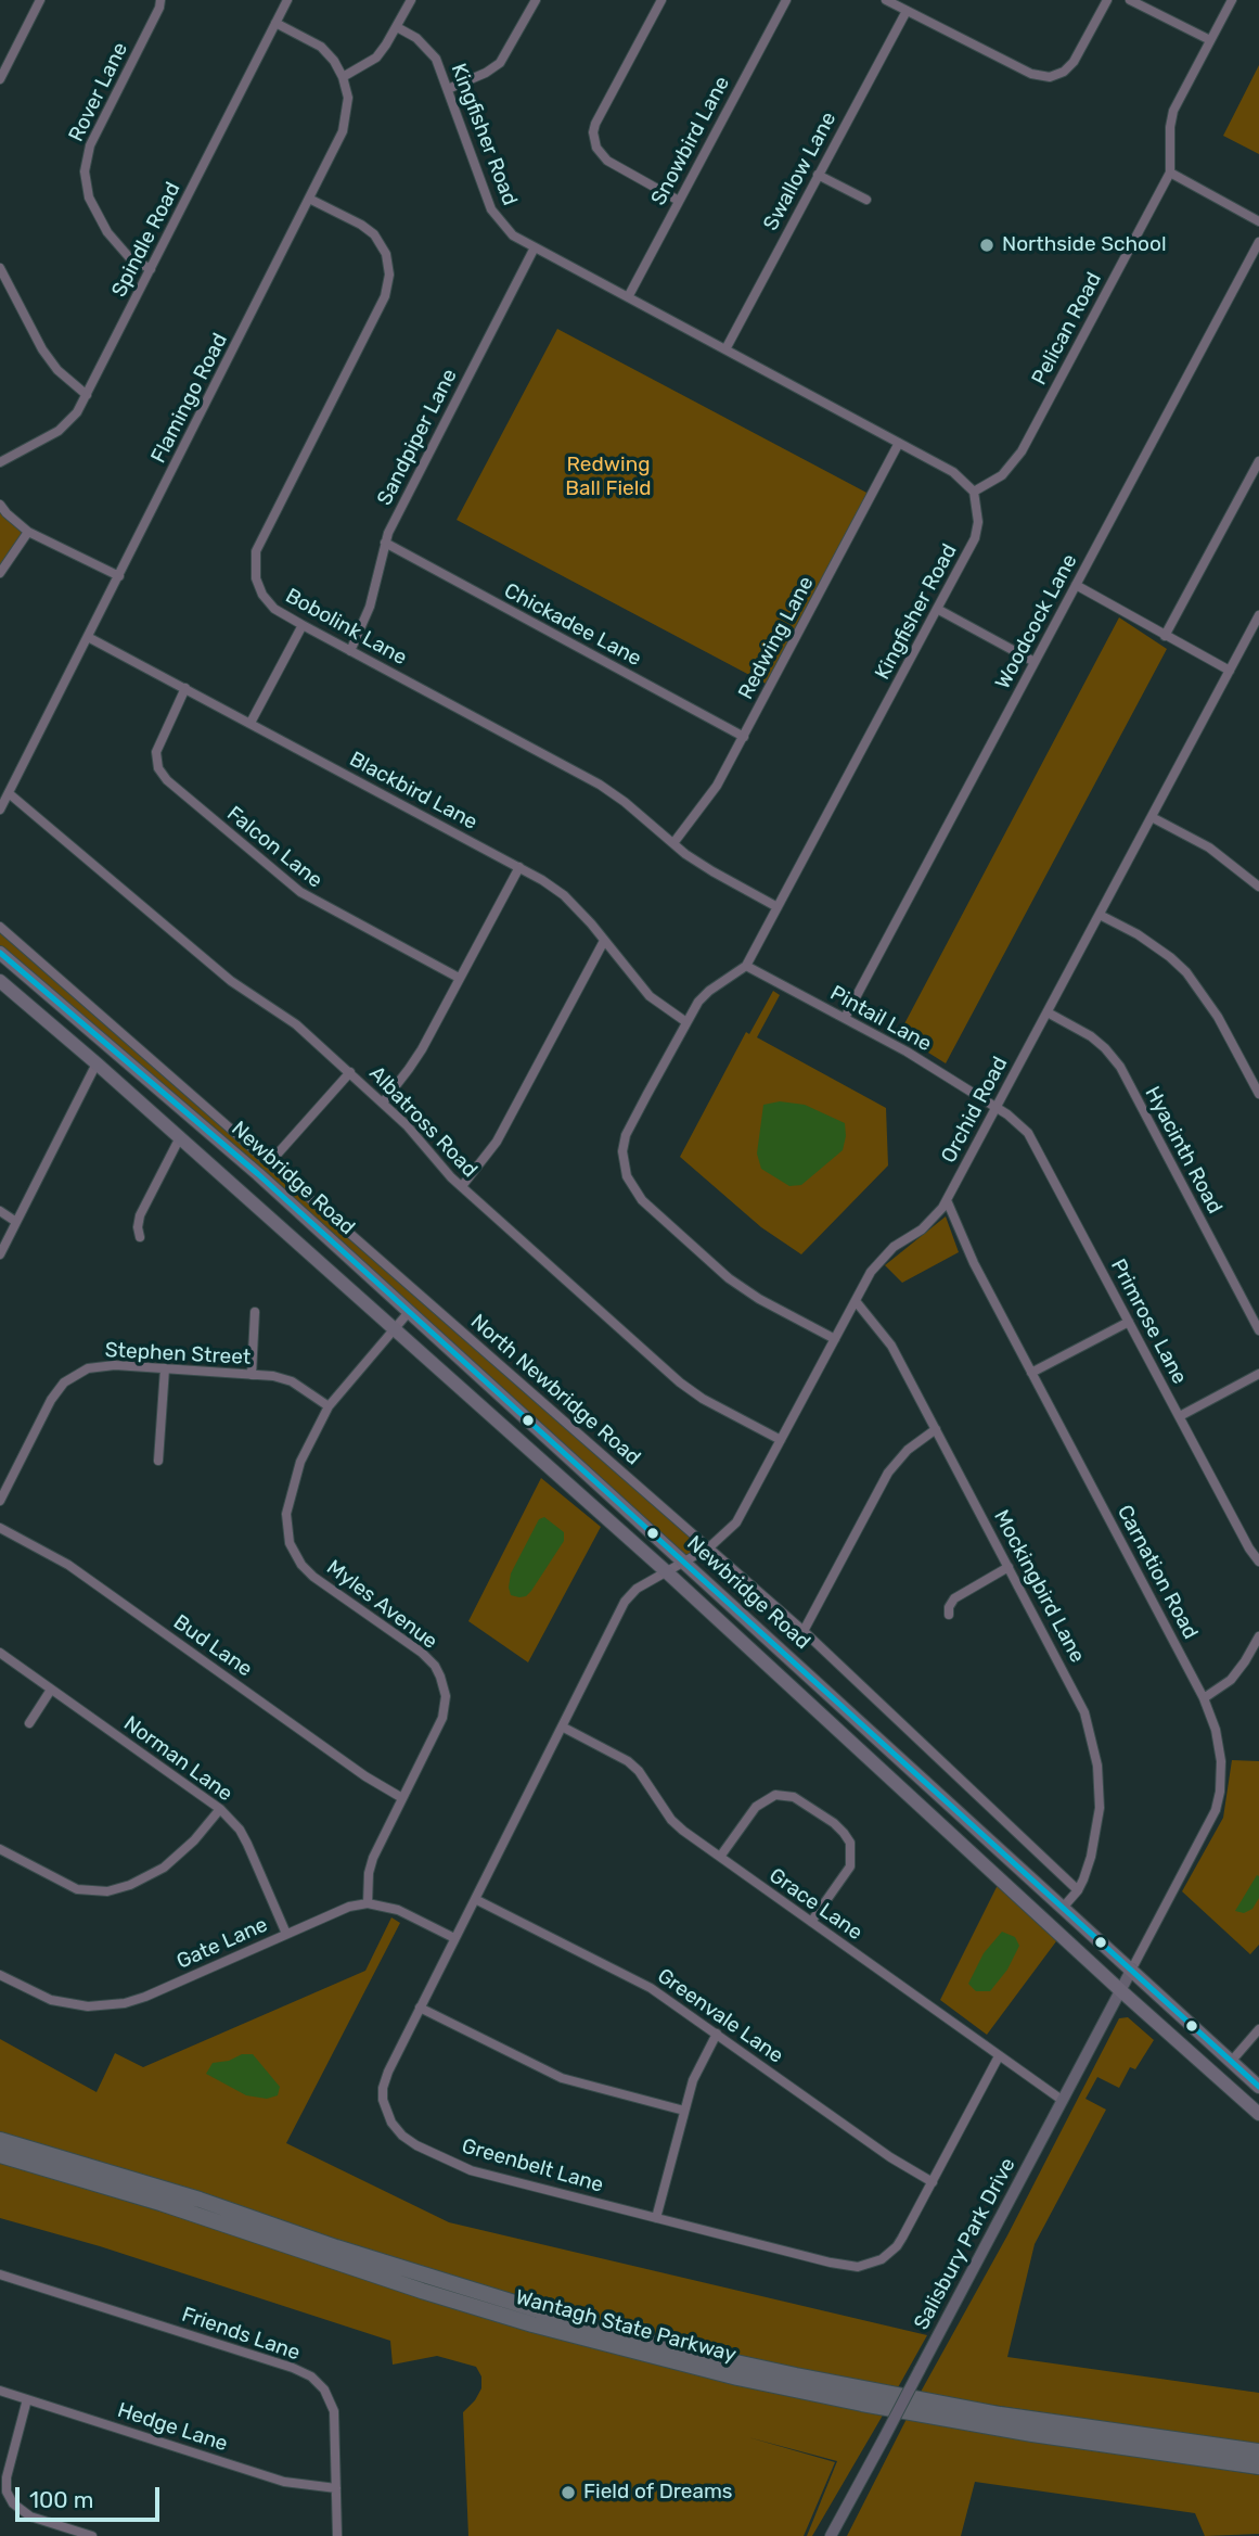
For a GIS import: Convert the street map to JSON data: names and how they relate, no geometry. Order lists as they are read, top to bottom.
{
  "streets": {
    "highway": ["Wantagh State Parkway"],
    "main road": ["Newbridge Road", "Salisbury Park Drive"],
    "street": [
      "Rover Lane",
      "Kingfisher Road",
      "Snowbird Lane",
      "Swallow Lane",
      "Spindle Road",
      "Pelican Road",
      "Flamingo Road",
      "Sandpiper Lane",
      "Woodcock Lane",
      "Chickadee Lane",
      "Bobolink Lane",
      "Redwing Lane",
      "Blackbird Lane",
      "Falcon Lane",
      "Pintail Lane",
      "Orchid Road",
      "Albatross Road",
      "Hyacinth Road",
      "Primrose Lane",
      "Stephen Street",
      "North Newbridge Road",
      "Carnation Road",
      "Mockingbird Lane",
      "Myles Avenue",
      "Bud Lane",
      "Norman Lane",
      "Grace Lane",
      "Gate Lane",
      "Greenvale Lane",
      "Greenbelt Lane",
      "Friends Lane",
      "Hedge Lane"
    ]
  },
  "crossings": [
    ["Rover Lane", "Spindle Road"],
    ["Kingfisher Road", "Snowbird Lane"],
    ["Kingfisher Road", "Swallow Lane"],
    ["Kingfisher Road", "Pelican Road"],
    ["Kingfisher Road", "Sandpiper Lane"],
    ["Kingfisher Road", "Bobolink Lane"],
    ["Kingfisher Road", "Redwing Lane"],
    ["Kingfisher Road", "Blackbird Lane"],
    ["Kingfisher Road", "Pintail Lane"],
    ["Kingfisher Road", "Orchid Road"],
    ["Spindle Road", "Flamingo Road"],
    ["Flamingo Road", "Bobolink Lane"],
    ["Flamingo Road", "Blackbird Lane"],
    ["Flamingo Road", "Albatross Road"],
    ["Sandpiper Lane", "Chickadee Lane"],
    ["Sandpiper Lane", "Bobolink Lane"],
    ["Woodcock Lane", "Pintail Lane"],
    ["Chickadee Lane", "Redwing Lane"],
    ["Bobolink Lane", "Redwing Lane"],
    ["Blackbird Lane", "Falcon Lane"],
    ["Pintail Lane", "Orchid Road"],
    ["Pintail Lane", "Primrose Lane"],
    ["Orchid Road", "Albatross Road"],
    ["Orchid Road", "Hyacinth Road"],
    ["Orchid Road", "Newbridge Road"],
    ["Orchid Road", "Primrose Lane"],
    ["Orchid Road", "North Newbridge Road"],
    ["Orchid Road", "Carnation Road"],
    ["Orchid Road", "Mockingbird Lane"],
    ["Orchid Road", "Greenbelt Lane"],
    ["Newbridge Road", "Carnation Road"],
    ["Newbridge Road", "Mockingbird Lane"],
    ["Newbridge Road", "Myles Avenue"],
    ["Newbridge Road", "Greenbelt Lane"],
    ["Newbridge Road", "Salisbury Park Drive"],
    ["Stephen Street", "Myles Avenue"],
    ["North Newbridge Road", "Mockingbird Lane"],
    ["Carnation Road", "Salisbury Park Drive"],
    ["Myles Avenue", "Bud Lane"],
    ["Myles Avenue", "Gate Lane"],
    ["Norman Lane", "Gate Lane"],
    ["Grace Lane", "Greenbelt Lane"],
    ["Grace Lane", "Salisbury Park Drive"],
    ["Greenvale Lane", "Greenbelt Lane"],
    ["Friends Lane", "Hedge Lane"]
  ],
  "parks": ["Redwing Ball Field"],
  "places": ["Northside School", "Field of Dreams"],
  "scale_bar": "100 m"
}
